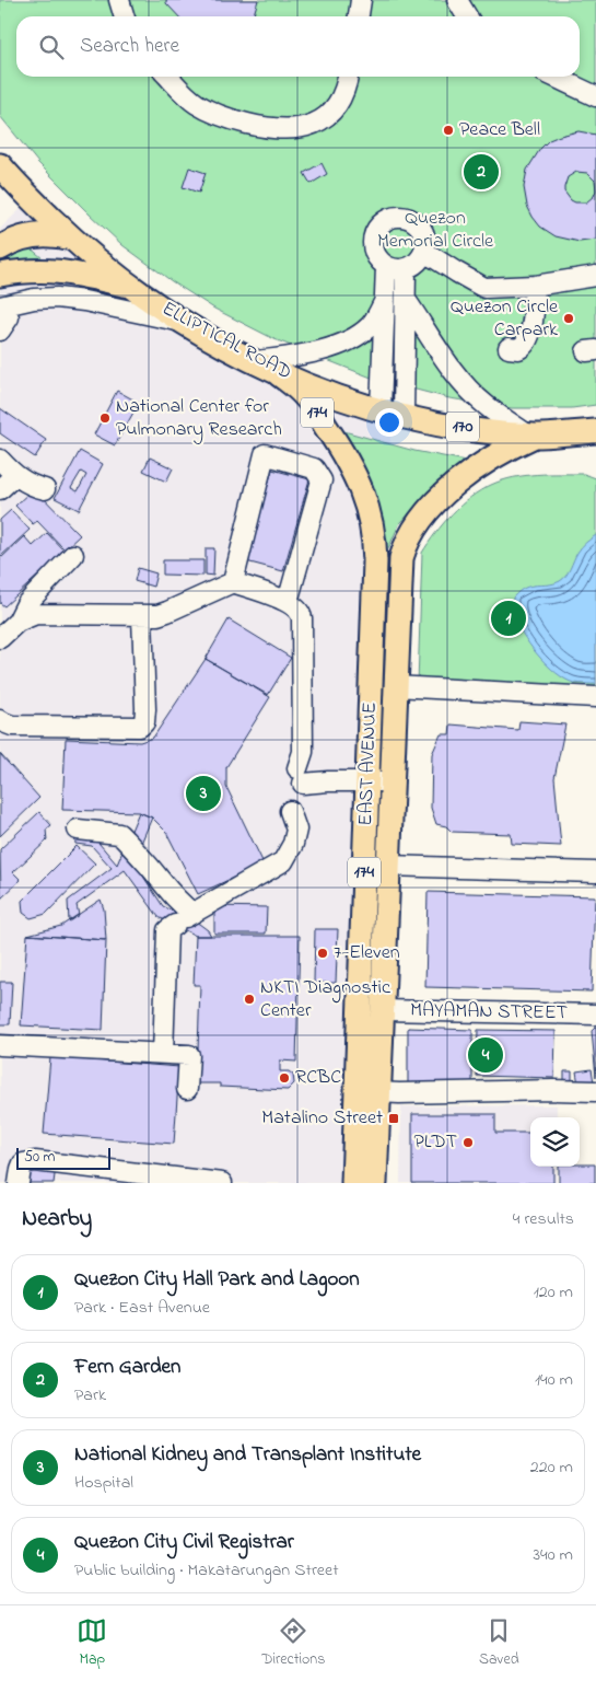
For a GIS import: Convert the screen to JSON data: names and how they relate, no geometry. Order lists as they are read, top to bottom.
{
  "streets": {
    "main road": [
      "ELLIPTICAL ROAD",
      "174",
      "170",
      "EAST AVENUE"
    ],
    "street": ["MAYAMAN STREET"]
  },
  "crossings": [
    ["ELLIPTICAL ROAD", "170"],
    ["ELLIPTICAL ROAD", "EAST AVENUE"],
    ["EAST AVENUE", "MAYAMAN STREET"]
  ],
  "parks": ["Quezon Memorial Circle"],
  "places": {
    "other": [
      "Peace Bell",
      "Quezon Circle Carpark",
      "National Center for Pulmonary Research",
      "7-Eleven",
      "NKTI Diagnostic Center",
      "RCBC",
      "PLDT"
    ],
    "transit": ["Matalino Street"]
  },
  "scale_bar": "50 m",
  "page": {
    "search": "Search here",
    "pins": [
      "2",
      "1",
      "3",
      "4"
    ],
    "scale": "50 m",
    "heading": ["Nearby", "4 results"],
    "list": [
      {
        "mark": "1",
        "name": "Quezon City Hall Park and Lagoon",
        "note": "Park · East Avenue",
        "value": "120 m"
      },
      {
        "mark": "2",
        "name": "Fern Garden",
        "note": "Park",
        "value": "140 m"
      },
      {
        "mark": "3",
        "name": "National Kidney and Transplant Institute",
        "note": "Hospital",
        "value": "220 m"
      },
      {
        "mark": "4",
        "name": "Quezon City Civil Registrar",
        "note": "Public building · Makatarungan Street",
        "value": "340 m"
      }
    ],
    "nav": ["Map", "Directions", "Saved"]
  }
}
